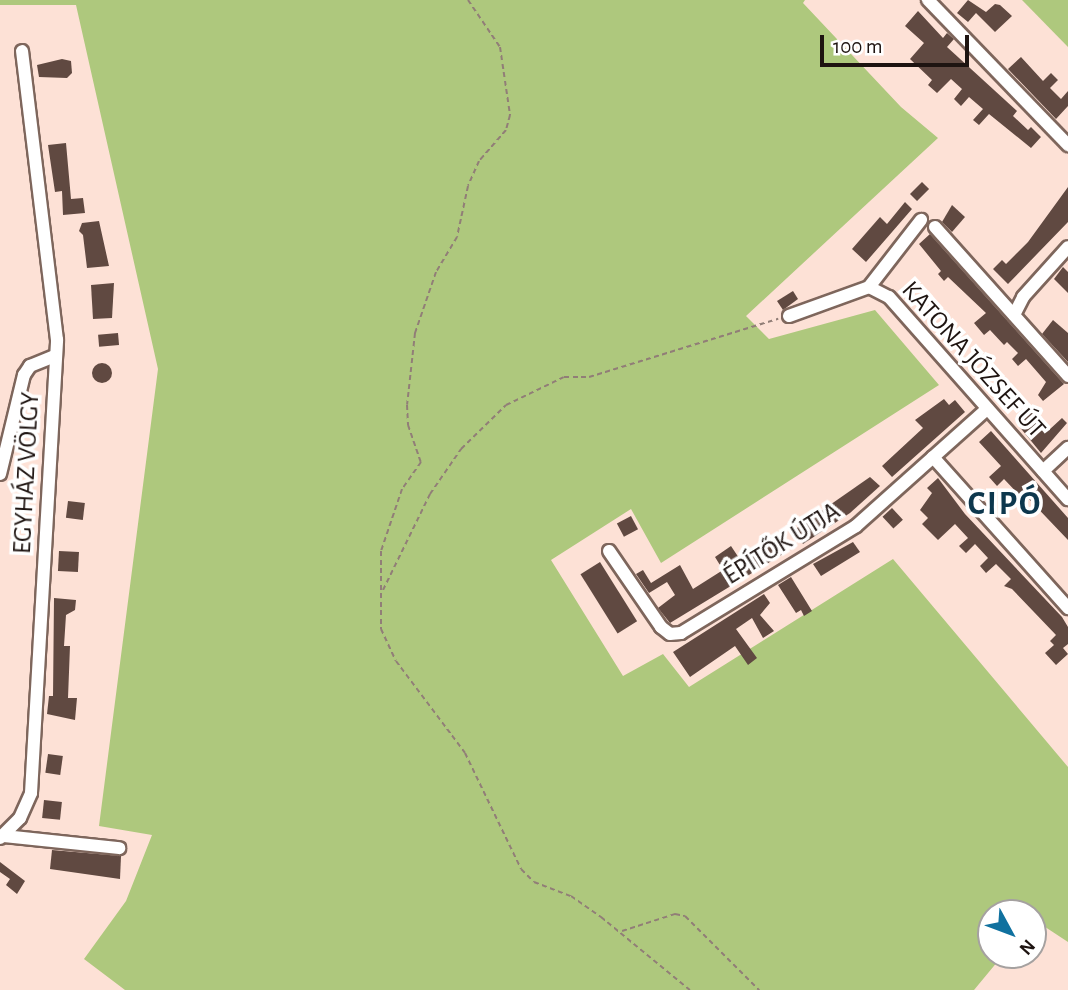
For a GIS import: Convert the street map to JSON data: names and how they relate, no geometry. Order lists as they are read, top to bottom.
{
  "streets": {
    "street": ["KATONA JÓZSEF ÚT", "EGYHÁZ VÖLGY", "ÉPÍTŐK ÚTJA"]
  },
  "crossings": [
    ["KATONA JÓZSEF ÚT", "ÉPÍTŐK ÚTJA"]
  ],
  "districts": ["CIPÓ"],
  "scale_bar": "100 m",
  "north": "bottom right"
}
